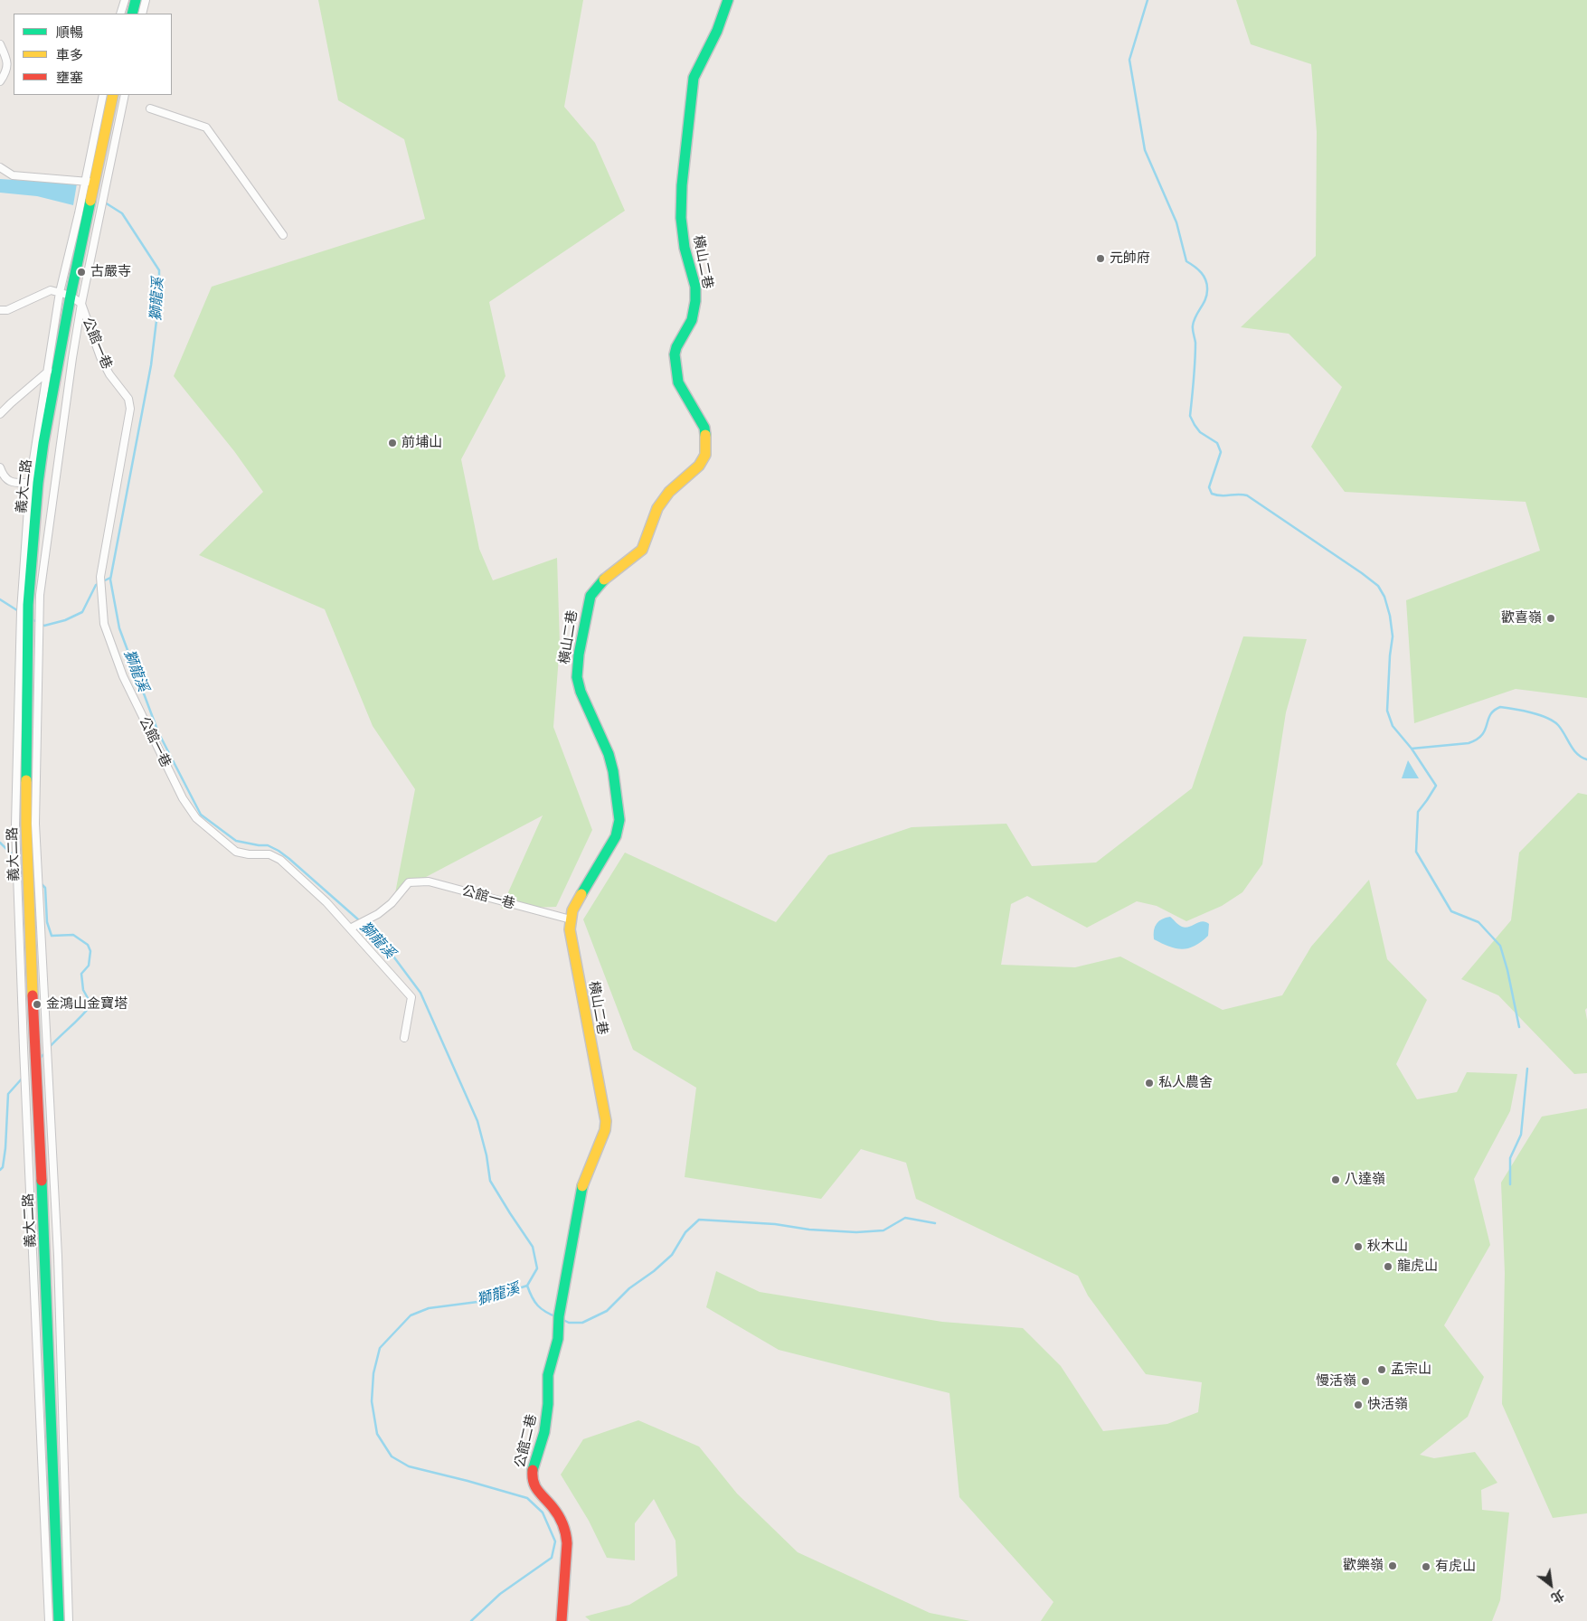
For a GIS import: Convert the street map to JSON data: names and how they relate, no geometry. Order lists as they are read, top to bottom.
{
  "streets": {
    "street": [
      "橫山二巷",
      "公館一巷",
      "義大二路",
      "公館二巷"
    ]
  },
  "crossings": [
    ["橫山二巷", "公館一巷"],
    ["橫山二巷", "公館二巷"],
    ["公館一巷", "義大二路"]
  ],
  "water": ["獅龍溪"],
  "places": [
    "元帥府",
    "古嚴寺",
    "前埔山",
    "歡喜嶺",
    "金鴻山金寶塔",
    "私人農舍",
    "八達嶺",
    "秋木山",
    "龍虎山",
    "孟宗山",
    "慢活嶺",
    "快活嶺",
    "歡樂嶺",
    "有虎山"
  ],
  "legend": ["順暢", "車多", "壅塞"],
  "north": "bottom right"
}
